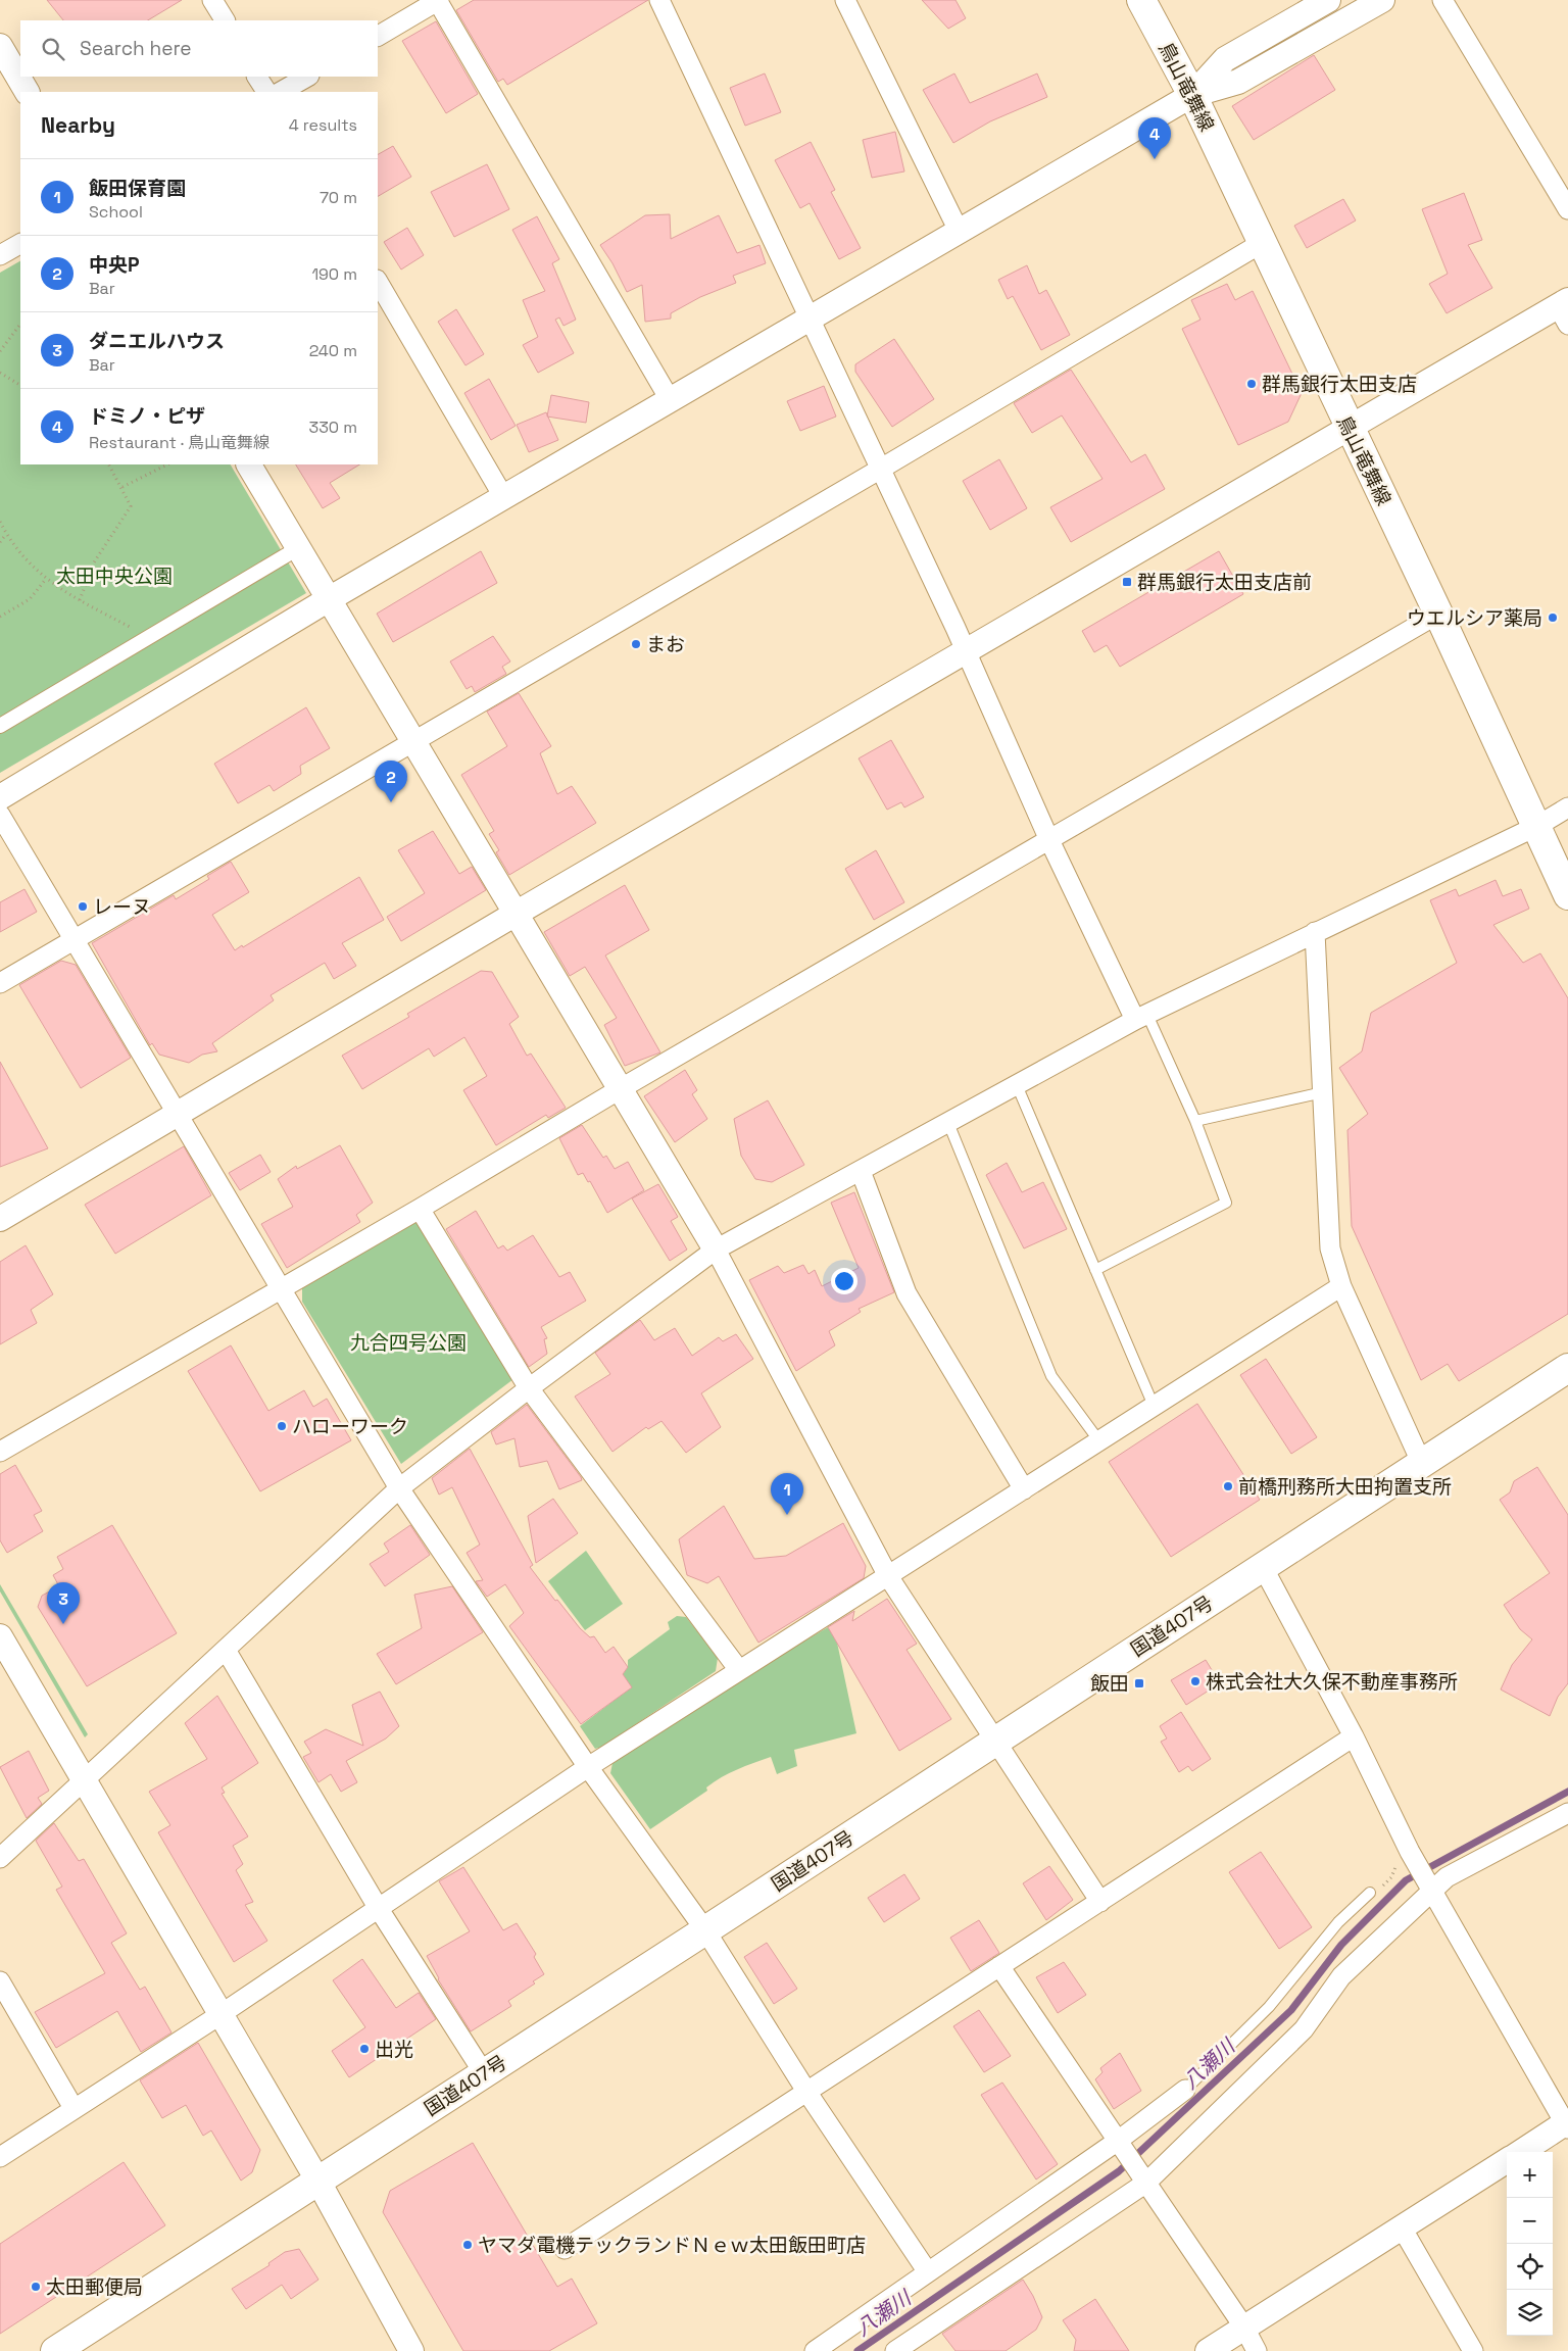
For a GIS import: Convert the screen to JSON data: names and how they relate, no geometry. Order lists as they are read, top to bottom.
{
  "streets": {
    "main road": ["鳥山竜舞線", "国道407号"]
  },
  "water": ["八瀬川"],
  "parks": ["太田中央公園", "九合四号公園"],
  "places": {
    "other": [
      "群馬銀行太田支店",
      "ウエルシア薬局",
      "まお",
      "レーヌ",
      "ハローワーク",
      "前橋刑務所大田拘置支所",
      "株式会社大久保不動産事務所",
      "出光",
      "ヤマダ電機テックランドＮｅｗ太田飯田町店",
      "太田郵便局"
    ],
    "transit": ["群馬銀行太田支店前", "飯田"]
  },
  "page": {
    "search": "Search here",
    "heading": ["Nearby", "4 results"],
    "pins": [
      "4",
      "2",
      "1",
      "3"
    ],
    "list": [
      {
        "mark": "1",
        "name": "飯田保育園",
        "note": "School",
        "value": "70 m"
      },
      {
        "mark": "2",
        "name": "中央P",
        "note": "Bar",
        "value": "190 m"
      },
      {
        "mark": "3",
        "name": "ダニエルハウス",
        "note": "Bar",
        "value": "240 m"
      },
      {
        "mark": "4",
        "name": "ドミノ・ピザ",
        "note": "Restaurant · 鳥山竜舞線",
        "value": "330 m"
      }
    ],
    "map_buttons": ["+", "−"]
  }
}
